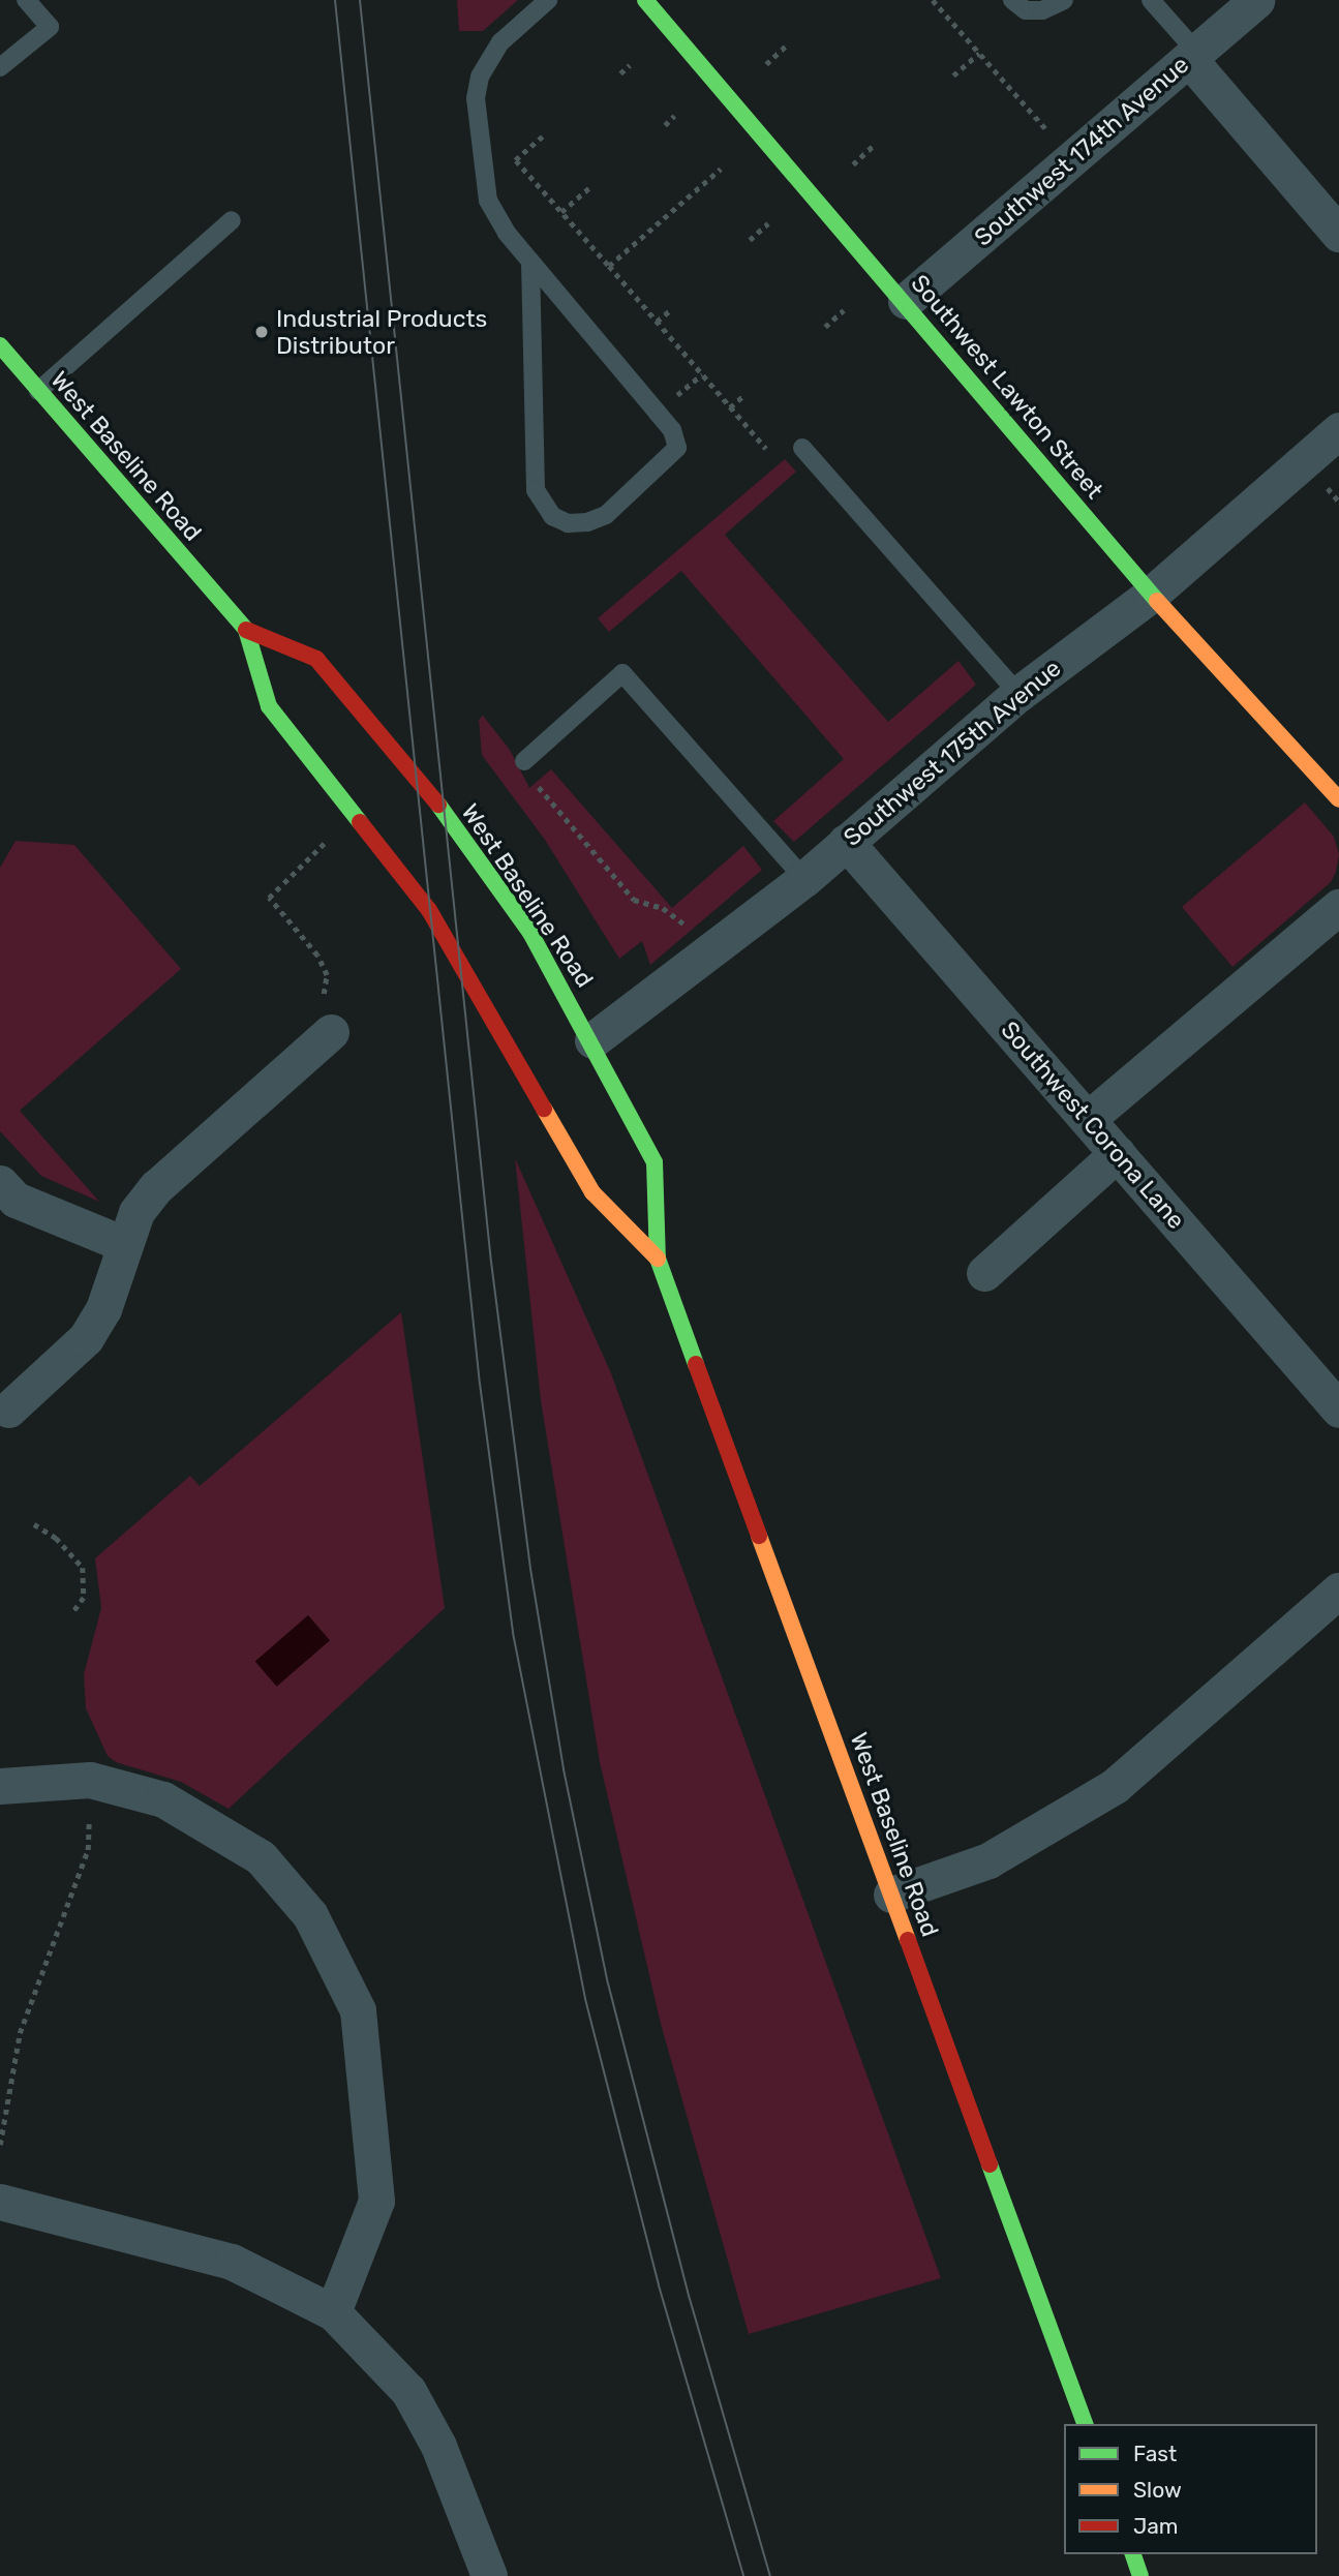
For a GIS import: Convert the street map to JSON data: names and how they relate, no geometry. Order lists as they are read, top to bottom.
{
  "streets": {
    "main road": ["Southwest Lawton Street", "West Baseline Road"],
    "street": ["Southwest 174th Avenue", "Southwest 175th Avenue", "Southwest Corona Lane"]
  },
  "crossings": [
    ["Southwest 174th Avenue", "Southwest Lawton Street"],
    ["Southwest Lawton Street", "Southwest 175th Avenue"],
    ["West Baseline Road", "Southwest 175th Avenue"],
    ["Southwest 175th Avenue", "Southwest Corona Lane"]
  ],
  "places": ["Industrial Products Distributor"],
  "legend": ["Fast", "Slow", "Jam"]
}
